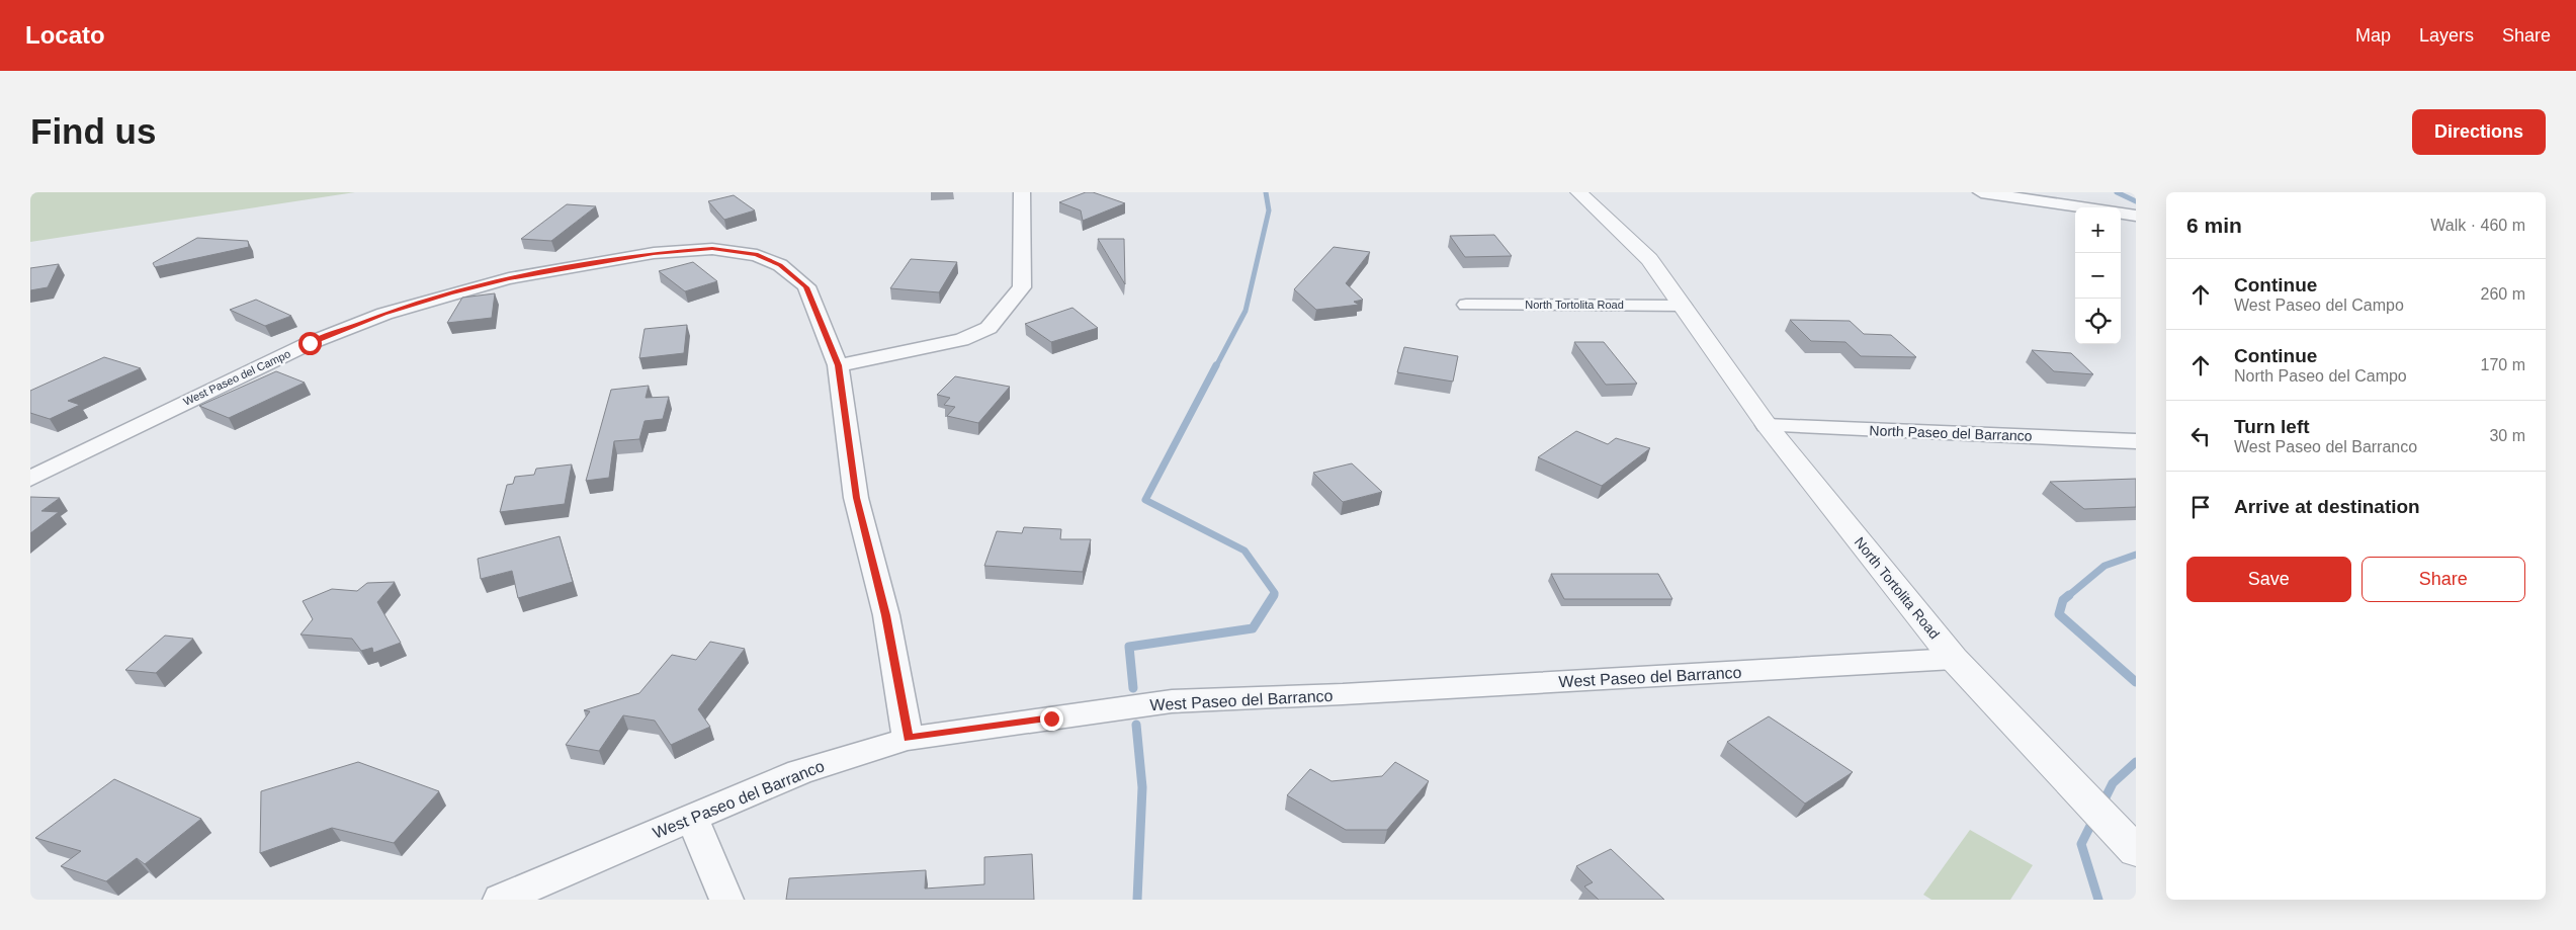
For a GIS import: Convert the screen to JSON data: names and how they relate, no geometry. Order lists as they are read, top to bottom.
{
  "streets": {
    "street": [
      "North Tortolita Road",
      "West Paseo del Campo",
      "North Paseo del Barranco",
      "West Paseo del Barranco"
    ]
  },
  "crossings": [
    ["North Tortolita Road", "North Paseo del Barranco"],
    ["North Tortolita Road", "West Paseo del Barranco"],
    ["West Paseo del Campo", "West Paseo del Barranco"]
  ],
  "page": {
    "header": "Locato",
    "nav": ["Map", "Layers", "Share"],
    "buttons": [
      "Directions",
      ["Save", "Share"]
    ],
    "title": "Find us",
    "heading": ["6 min", "Walk · 460 m"],
    "map_buttons": ["+", "−"],
    "list": [
      ["Continue", "West Paseo del Campo", "260 m"],
      ["Continue", "North Paseo del Campo", "170 m"],
      ["Turn left", "West Paseo del Barranco", "30 m"],
      "Arrive at destination"
    ]
  }
}
